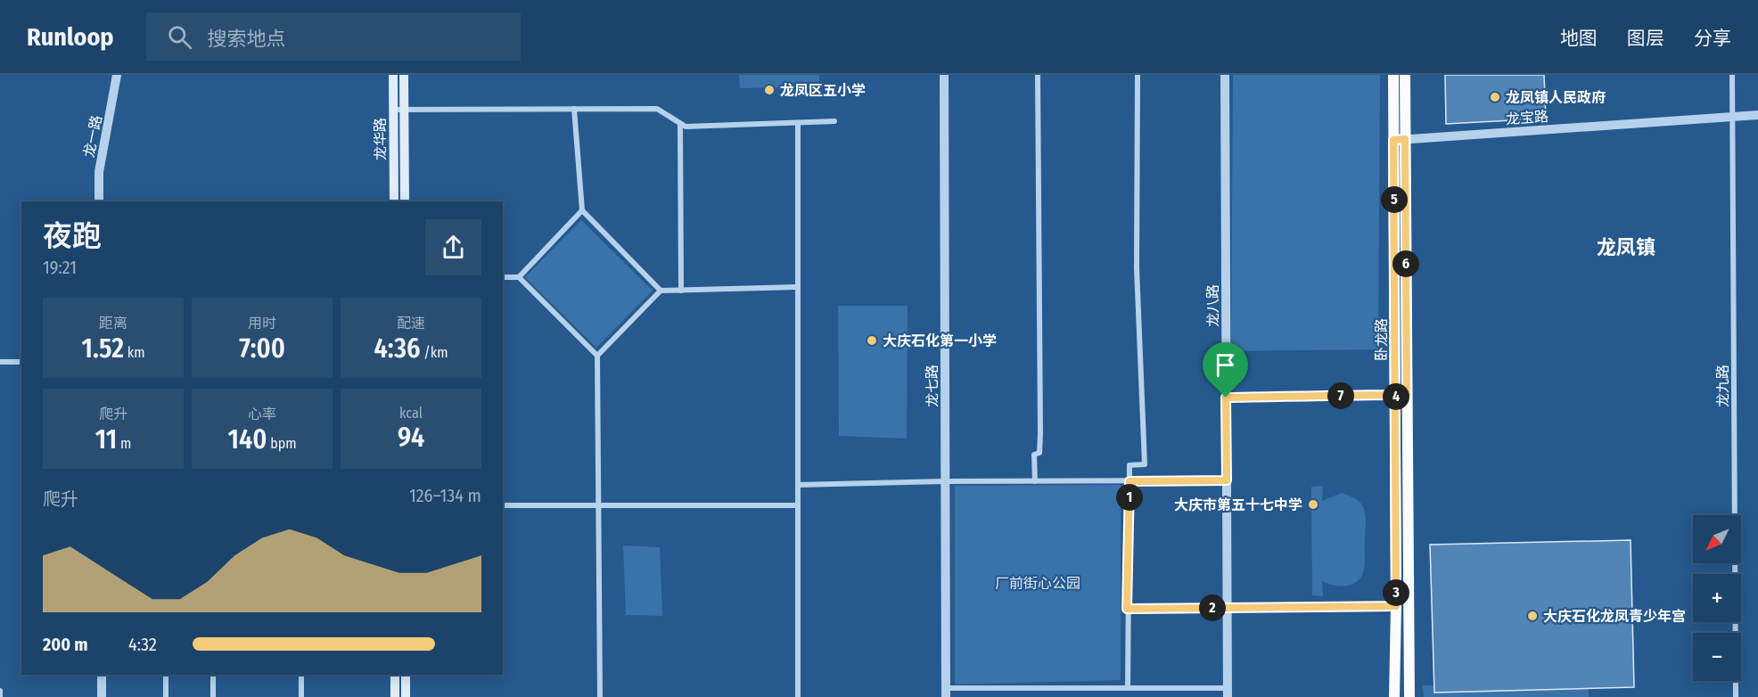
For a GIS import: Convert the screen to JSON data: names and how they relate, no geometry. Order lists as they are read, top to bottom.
{
  "streets": {
    "main road": ["龙华路", "卧龙路"],
    "street": [
      "龙宝路",
      "龙一路",
      "龙八路",
      "龙七路",
      "龙九路"
    ]
  },
  "crossings": [
    ["龙宝路", "卧龙路"],
    ["龙宝路", "龙九路"]
  ],
  "districts": ["龙凤镇"],
  "parks": ["厂前街心公园"],
  "places": [
    "龙凤区五小学",
    "龙凤镇人民政府",
    "大庆石化第一小学",
    "大庆市第五十七中学",
    "大庆石化龙凤青少年宫"
  ],
  "north": "bottom left",
  "page": {
    "header": "Runloop",
    "search": "搜索地点",
    "nav": ["地图", "图层", "分享"],
    "pins": [
      "5",
      "6",
      "7",
      "4",
      "1",
      "3",
      "2"
    ],
    "heading": ["夜跑", "19:21"],
    "stats": [
      ["距离", "1.52 km"],
      ["用时", "7:00"],
      ["配速", "4:36 /km"],
      ["爬升", "11 m"],
      ["心率", "140 bpm"],
      ["kcal", "94"]
    ],
    "chart": ["爬升", "126–134 m"],
    "map_buttons": ["+", "−"],
    "list": [
      {
        "name": "200 m",
        "note": "4:32"
      }
    ]
  }
}
